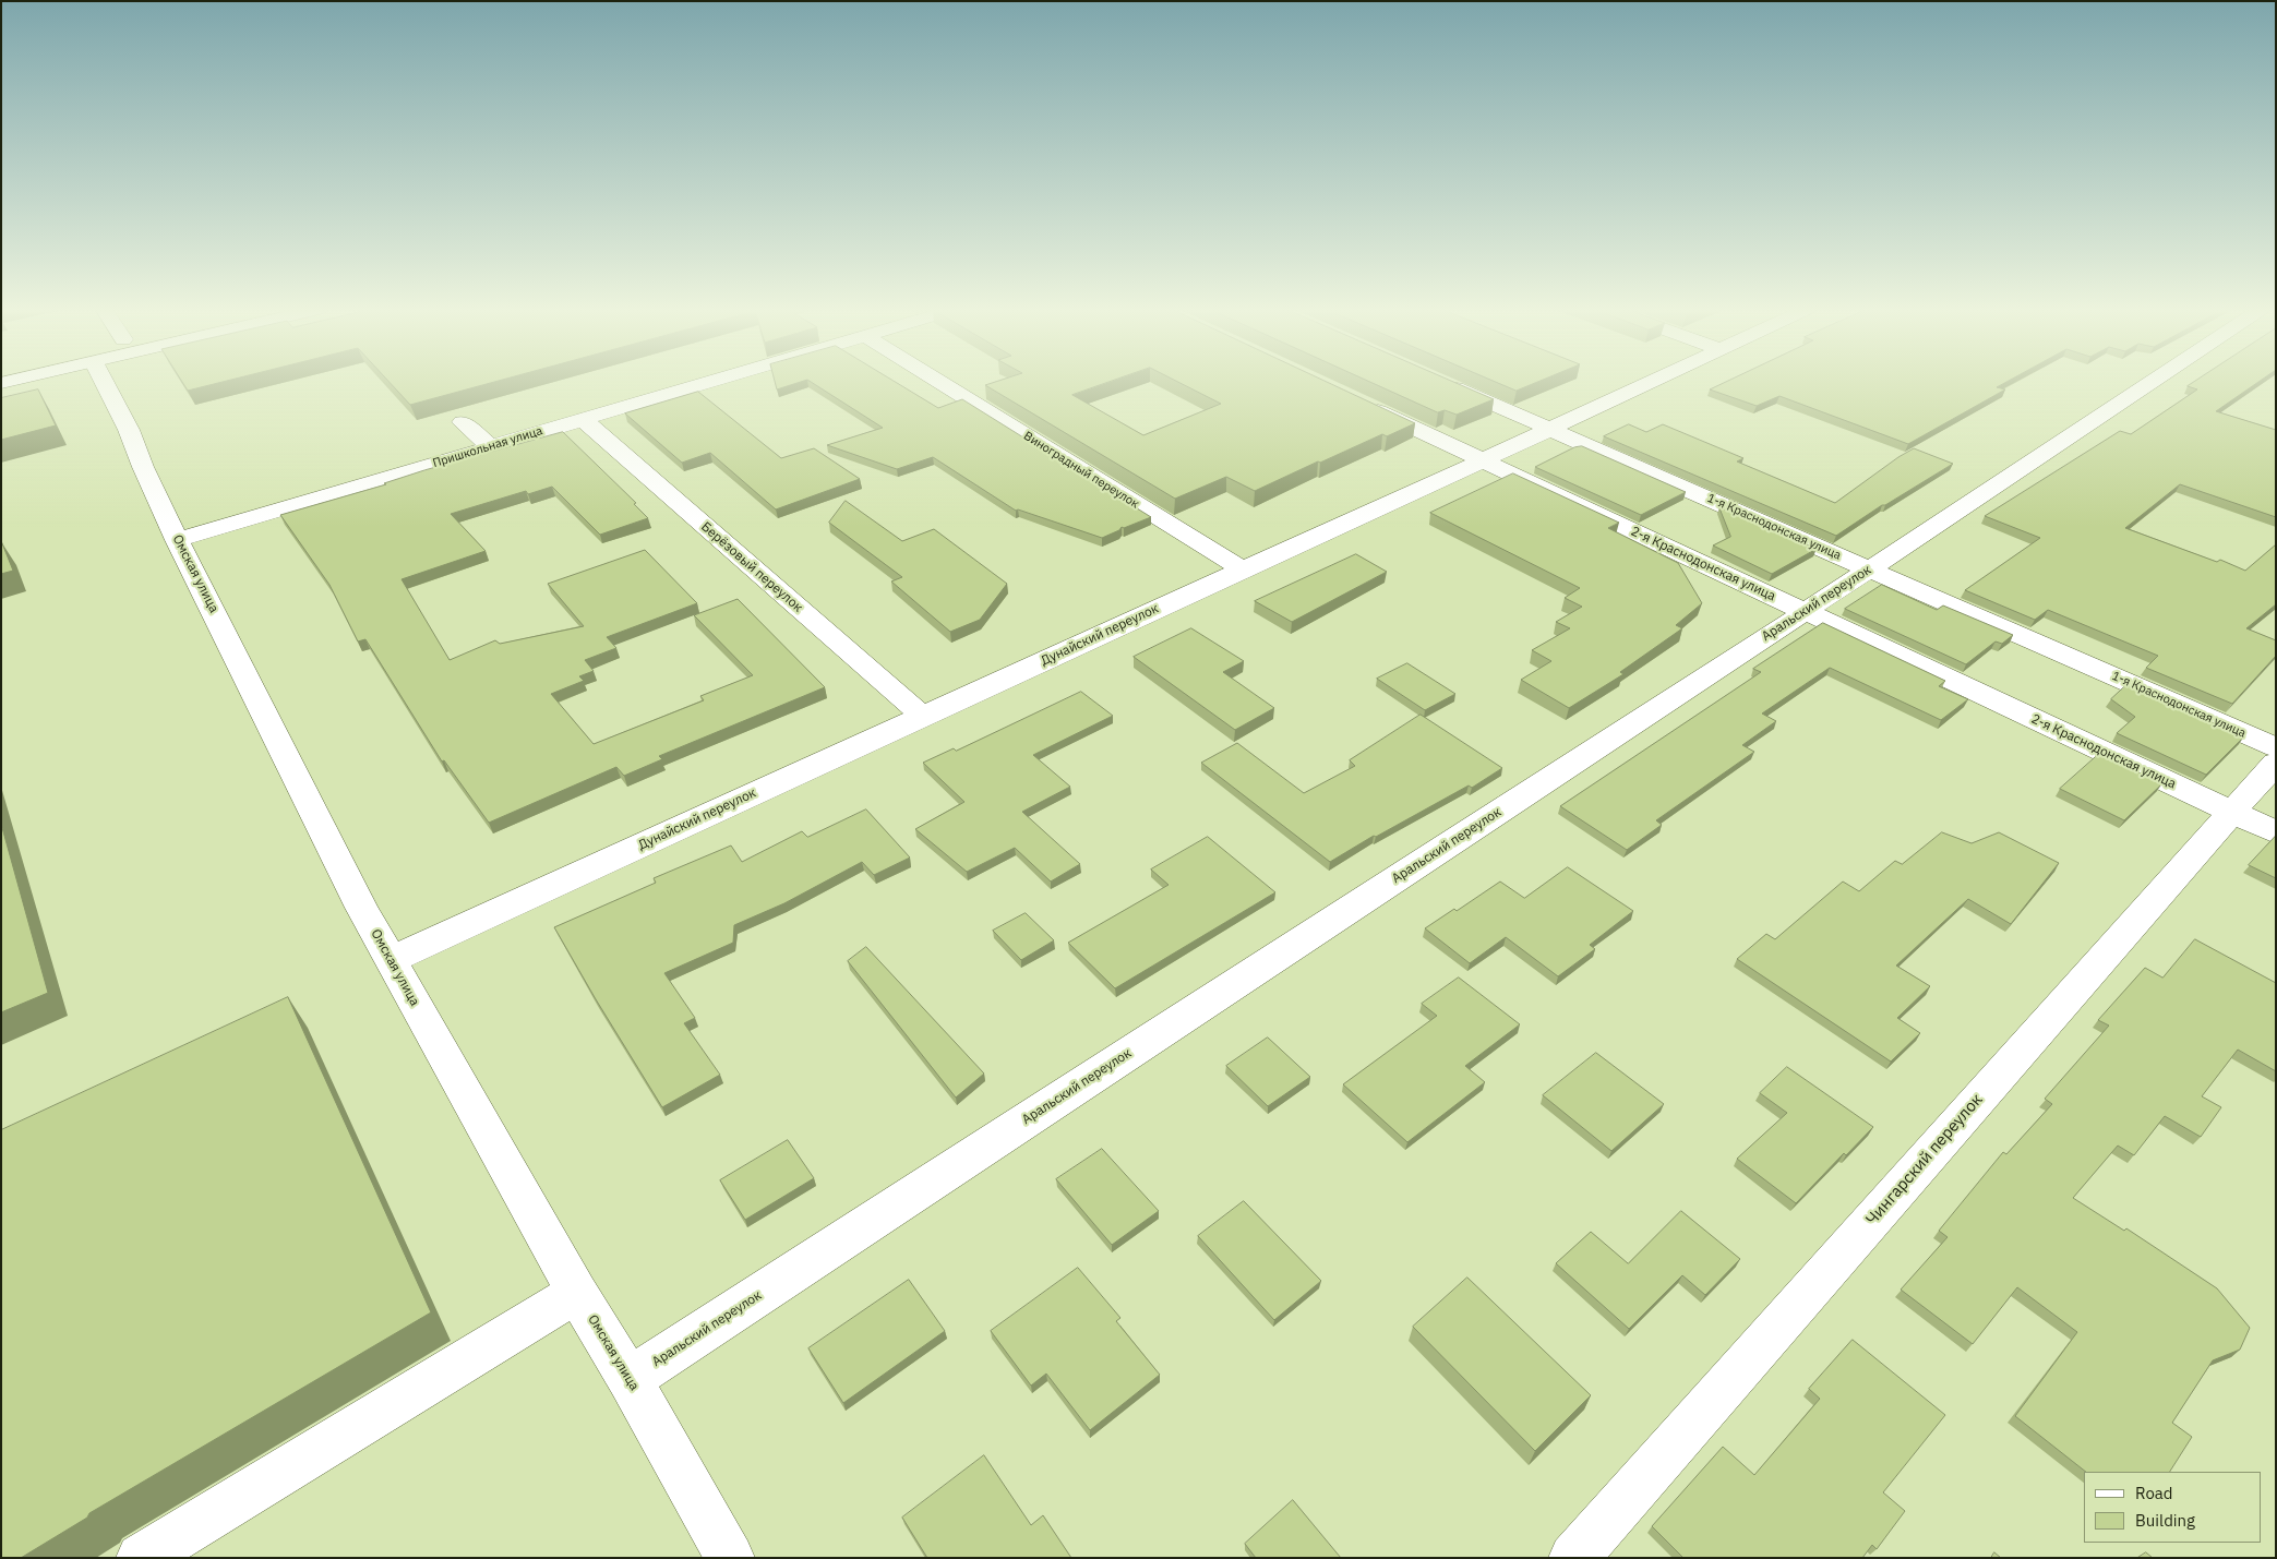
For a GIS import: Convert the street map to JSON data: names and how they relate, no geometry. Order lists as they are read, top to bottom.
{
  "streets": {
    "street": [
      "Пришкольная улица",
      "Виноградный переулок",
      "1-я Краснодонская улица",
      "2-я Краснодонская улица",
      "Берёзовый переулок",
      "Омская улица",
      "Аральский переулок",
      "Дунайский переулок",
      "Чингарский переулок"
    ]
  },
  "crossings": [
    ["Пришкольная улица", "Берёзовый переулок"],
    ["Пришкольная улица", "Омская улица"],
    ["Виноградный переулок", "Дунайский переулок"],
    ["1-я Краснодонская улица", "Аральский переулок"],
    ["1-я Краснодонская улица", "Дунайский переулок"],
    ["2-я Краснодонская улица", "Аральский переулок"],
    ["2-я Краснодонская улица", "Дунайский переулок"],
    ["2-я Краснодонская улица", "Чингарский переулок"],
    ["Берёзовый переулок", "Дунайский переулок"],
    ["Омская улица", "Аральский переулок"],
    ["Омская улица", "Дунайский переулок"]
  ],
  "legend": ["Road", "Building"]
}
